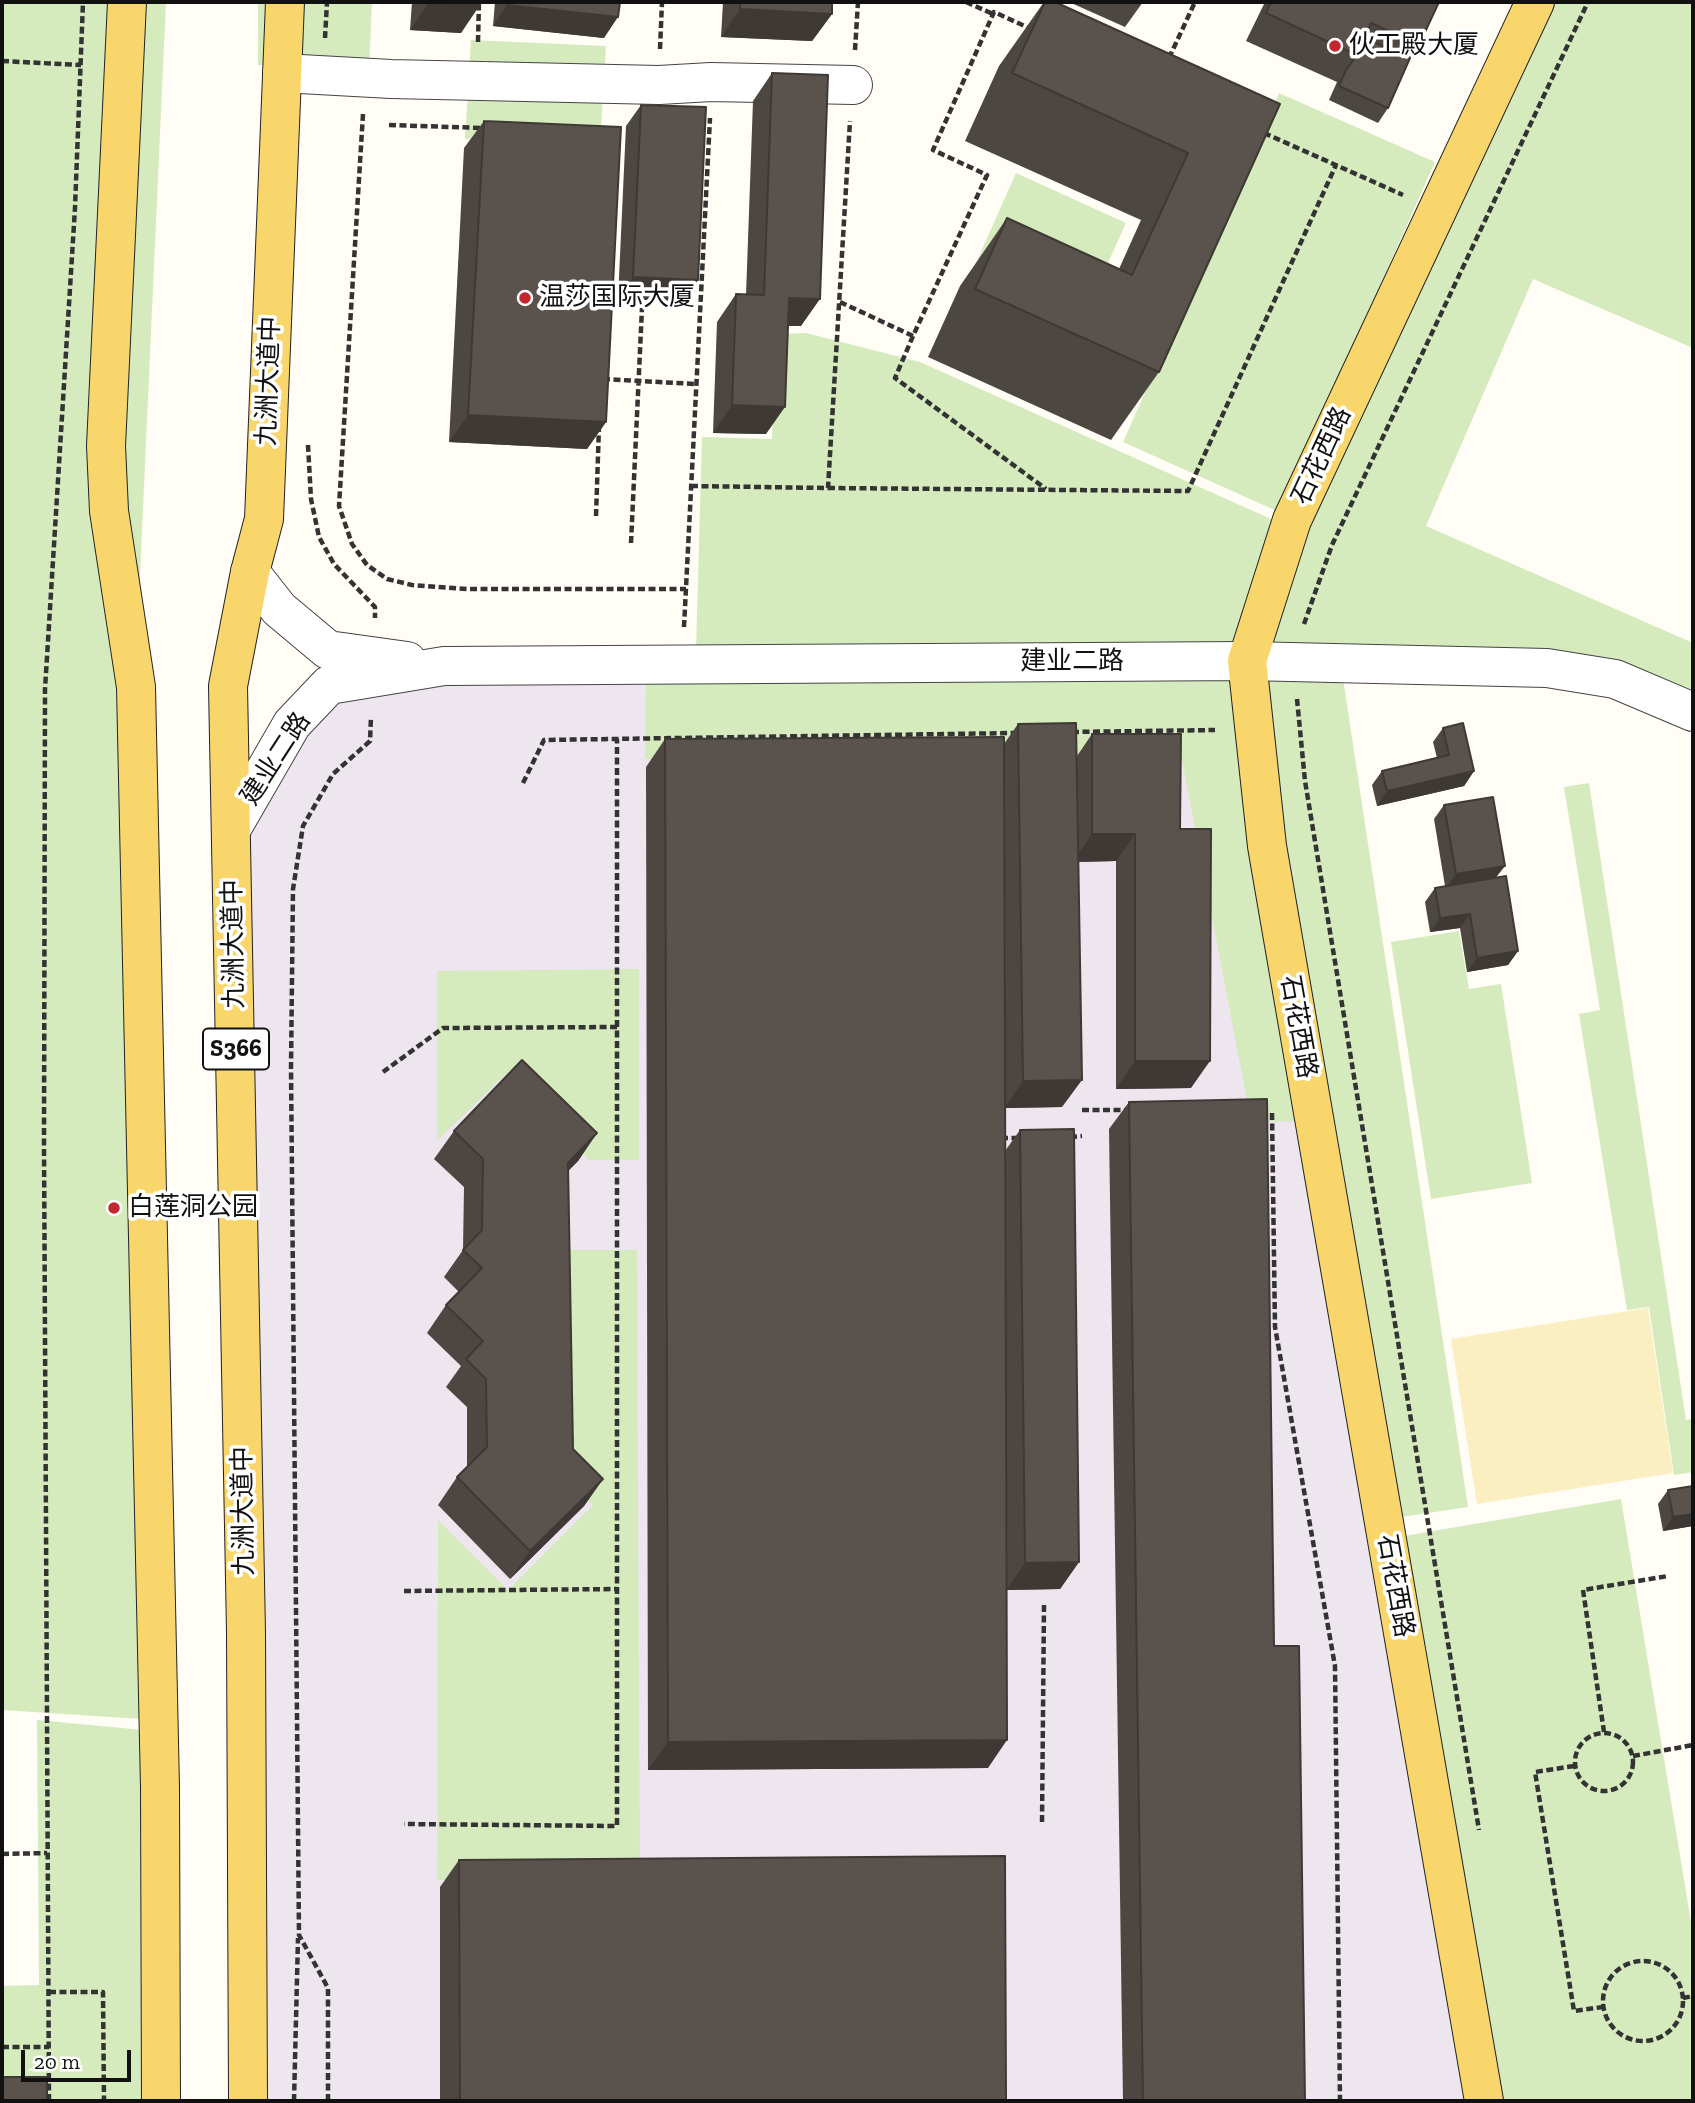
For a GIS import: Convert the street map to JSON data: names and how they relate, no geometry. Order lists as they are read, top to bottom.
{
  "streets": {
    "main road": ["九洲大道中", "石花西路", "S366"],
    "street": ["建业二路"]
  },
  "crossings": [
    ["九洲大道中", "建业二路"],
    ["石花西路", "建业二路"]
  ],
  "places": ["伙工殿大厦", "温莎国际大厦", "白莲洞公园"],
  "scale_bar": "20 m"
}
